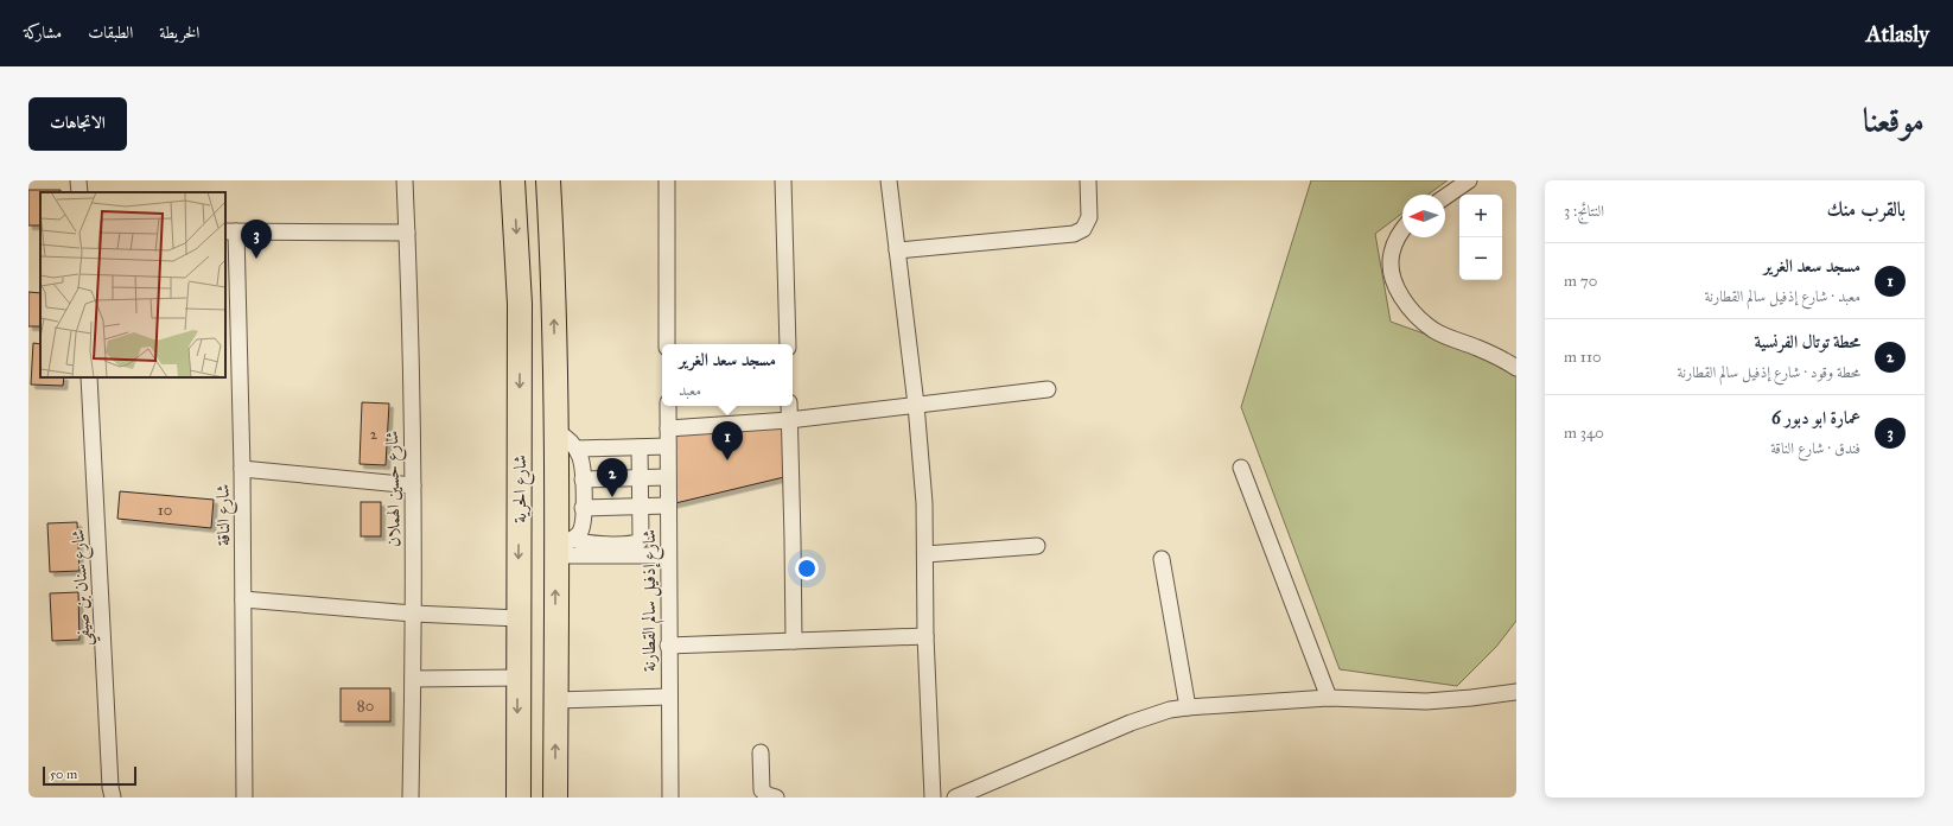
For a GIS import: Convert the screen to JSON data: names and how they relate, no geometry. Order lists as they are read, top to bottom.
{
  "streets": {
    "highway": ["شارع الحرية"],
    "street": [
      "شارع حسين الهملان",
      "شارع الناقة",
      "شارع سنان بن صيفي",
      "شارع إذفيل سالم القطارنة"
    ]
  },
  "house_numbers": ["2", "10", "80"],
  "scale_bar": "50 m",
  "north": "left",
  "page": {
    "header": "Atlasly",
    "nav": ["الخريطة", "الطبقات", "مشاركة"],
    "title": "موقعنا",
    "buttons": "الاتجاهات",
    "heading": ["بالقرب منك", "النتائج: 3"],
    "map_buttons": ["+", "−"],
    "pins": ["3", "1", "2"],
    "list": [
      {
        "mark": "1",
        "name": "مسجد سعد الغرير",
        "note": "معبد · شارع إذفيل سالم القطارنة",
        "value": "70 m"
      },
      {
        "mark": "2",
        "name": "محطة توتال الفرنسية",
        "note": "محطة وقود · شارع إذفيل سالم القطارنة",
        "value": "110 m"
      },
      {
        "mark": "3",
        "name": "عمارة ابو دبور 6",
        "note": "فندق · شارع الناقة",
        "value": "340 m"
      }
    ],
    "popup": ["مسجد سعد الغرير", "معبد"],
    "scale": "50 m"
  }
}
